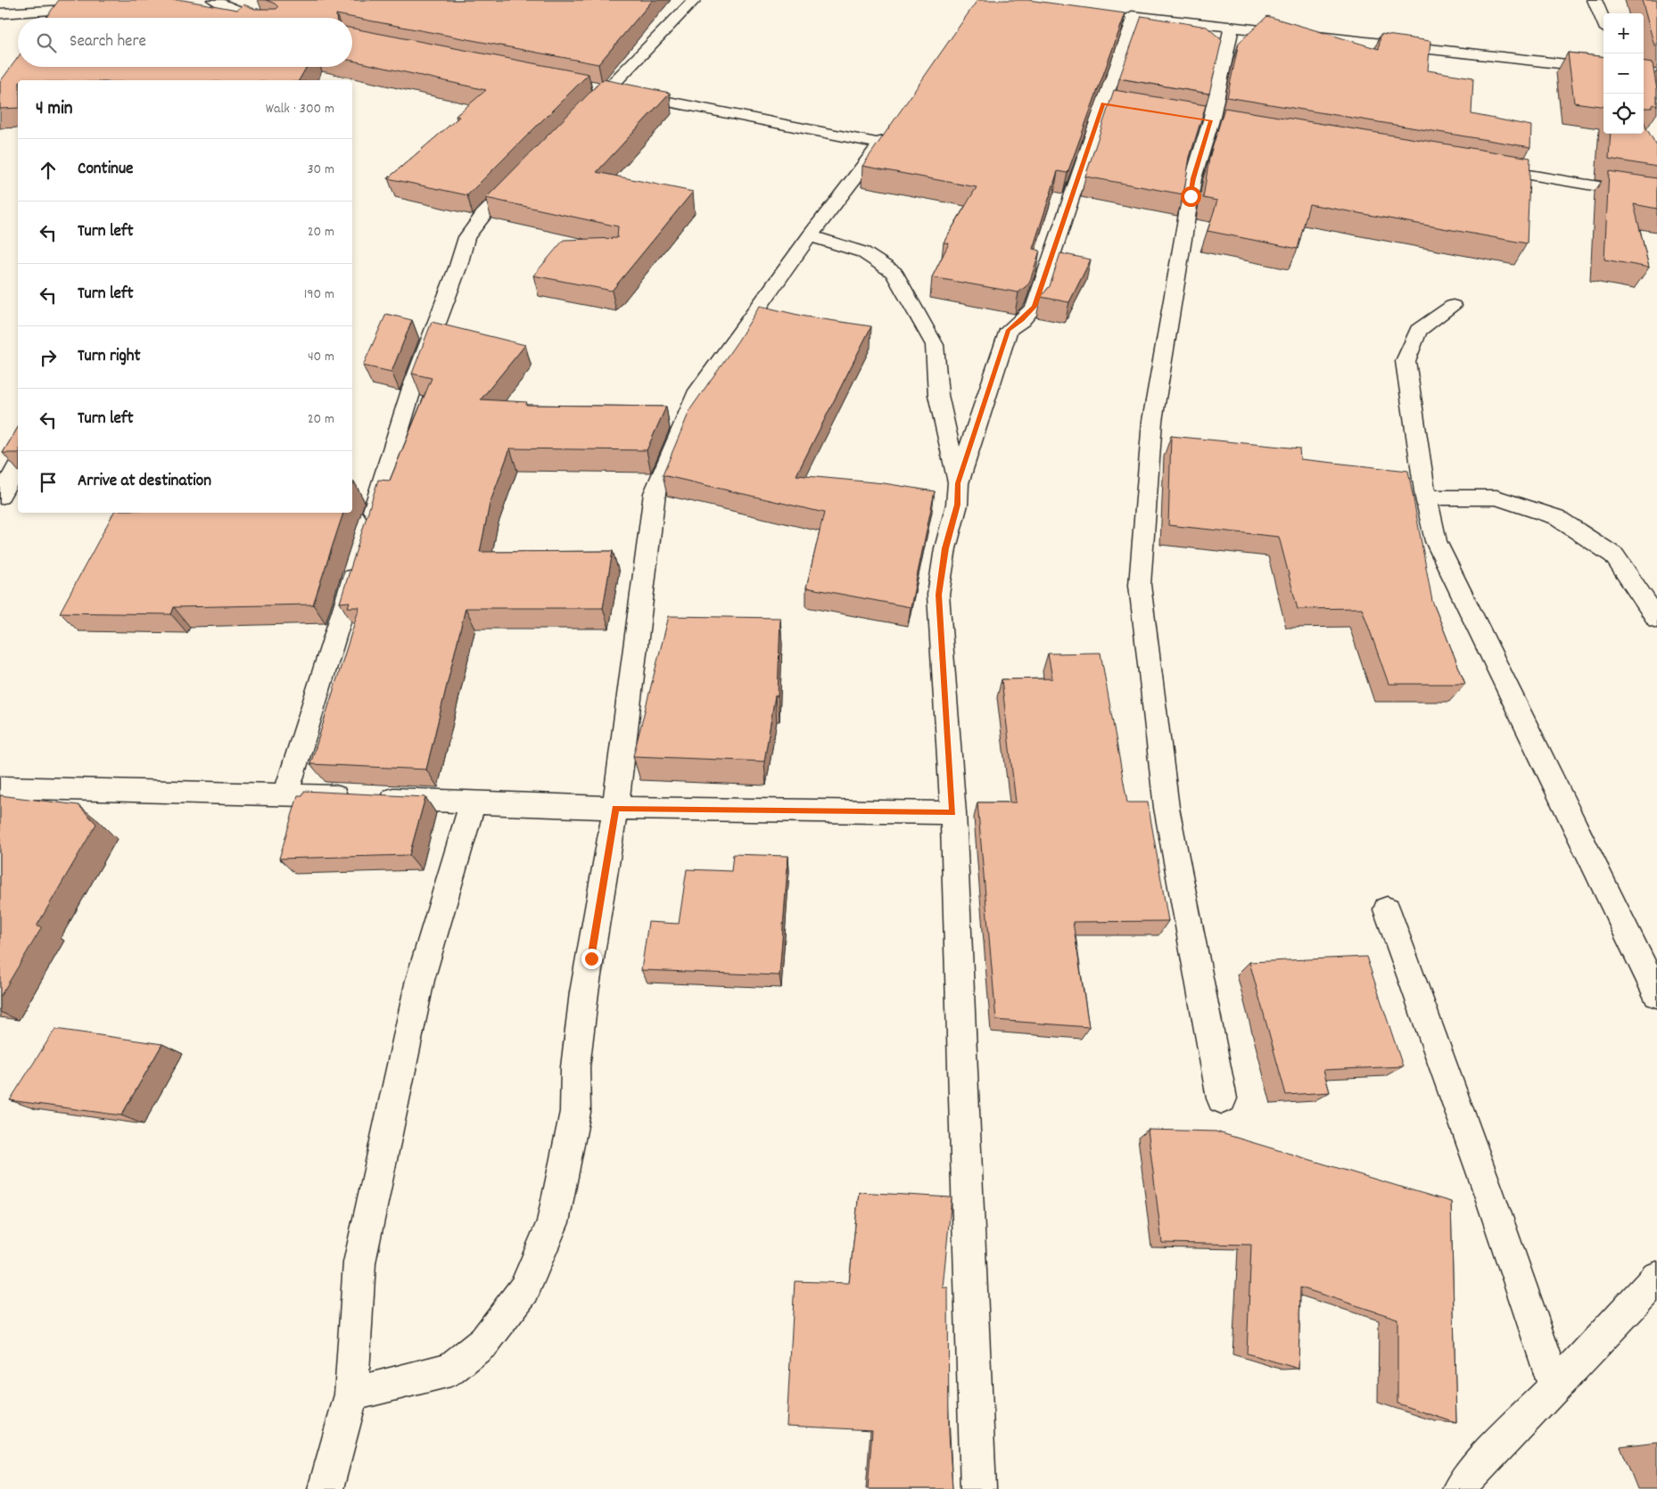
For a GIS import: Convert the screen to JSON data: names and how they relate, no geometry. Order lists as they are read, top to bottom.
{
  "page": {
    "map_buttons": ["+", "−"],
    "search": "Search here",
    "heading": ["4 min", "Walk · 300 m"],
    "list": [
      ["Continue", "30 m"],
      ["Turn left", "20 m"],
      ["Turn left", "190 m"],
      ["Turn right", "40 m"],
      ["Turn left", "20 m"],
      "Arrive at destination"
    ]
  }
}
